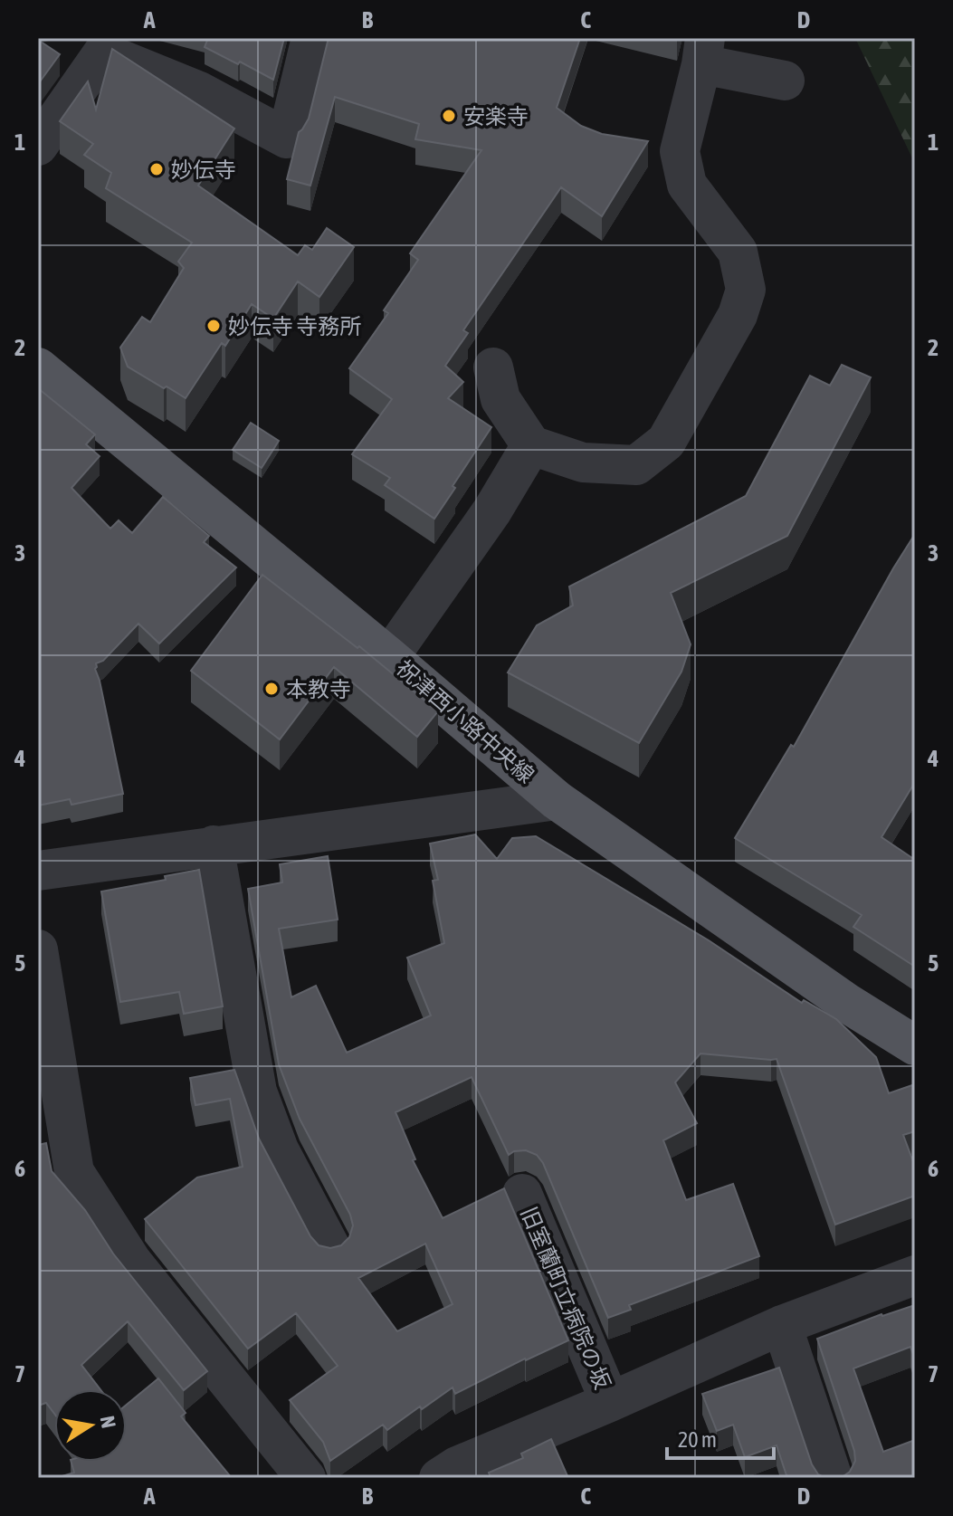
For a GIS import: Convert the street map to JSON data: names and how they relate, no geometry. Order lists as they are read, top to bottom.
{
  "streets": {
    "main road": ["祝津西小路中央線"],
    "street": ["旧室蘭町立病院の坂"]
  },
  "places": [
    "安楽寺",
    "妙伝寺",
    "妙伝寺 寺務所",
    "本教寺"
  ],
  "scale_bar": "20 m",
  "north": "right",
  "grid": {
    "columns": [
      "A",
      "B",
      "C",
      "D"
    ],
    "rows": [
      "1",
      "2",
      "3",
      "4",
      "5",
      "6",
      "7"
    ]
  }
}
